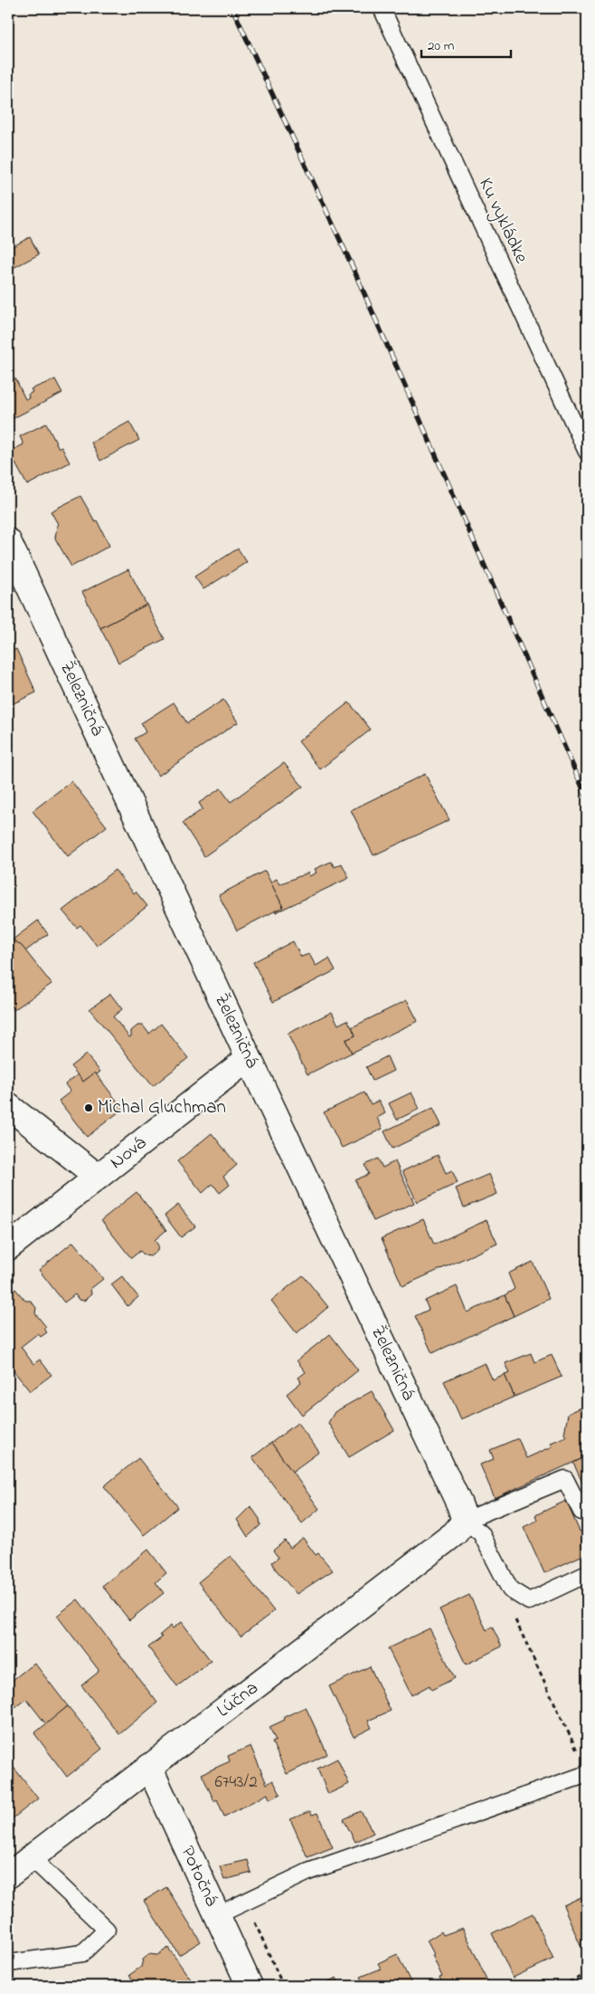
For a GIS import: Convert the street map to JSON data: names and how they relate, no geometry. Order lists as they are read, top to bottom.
{
  "streets": {
    "street": [
      "Železničná",
      "Nová",
      "Lúčna",
      "Potočná"
    ],
    "lane": ["Ku vykládke"]
  },
  "crossings": [
    ["Železničná", "Nová"],
    ["Železničná", "Lúčna"],
    ["Lúčna", "Potočná"]
  ],
  "places": ["Michal Gluchman"],
  "house_numbers": ["6743/2"],
  "scale_bar": "20 m"
}
